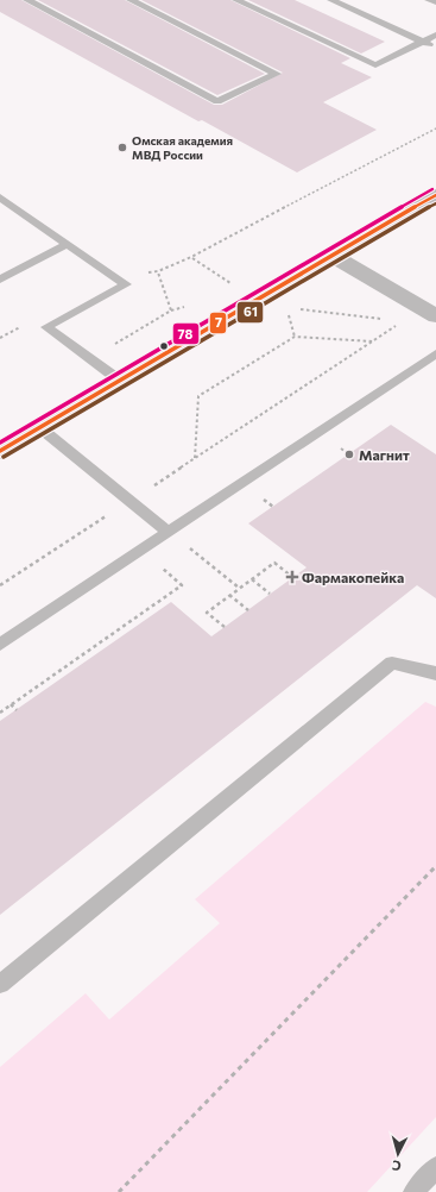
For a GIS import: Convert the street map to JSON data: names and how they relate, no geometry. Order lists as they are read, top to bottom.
{
  "places": {
    "other": ["Омская академия МВД России", "Магнит"],
    "health": ["Фармакопейка"]
  },
  "lines": ["transit line 78", "transit line 7", "transit line 61"],
  "north": "bottom"
}
